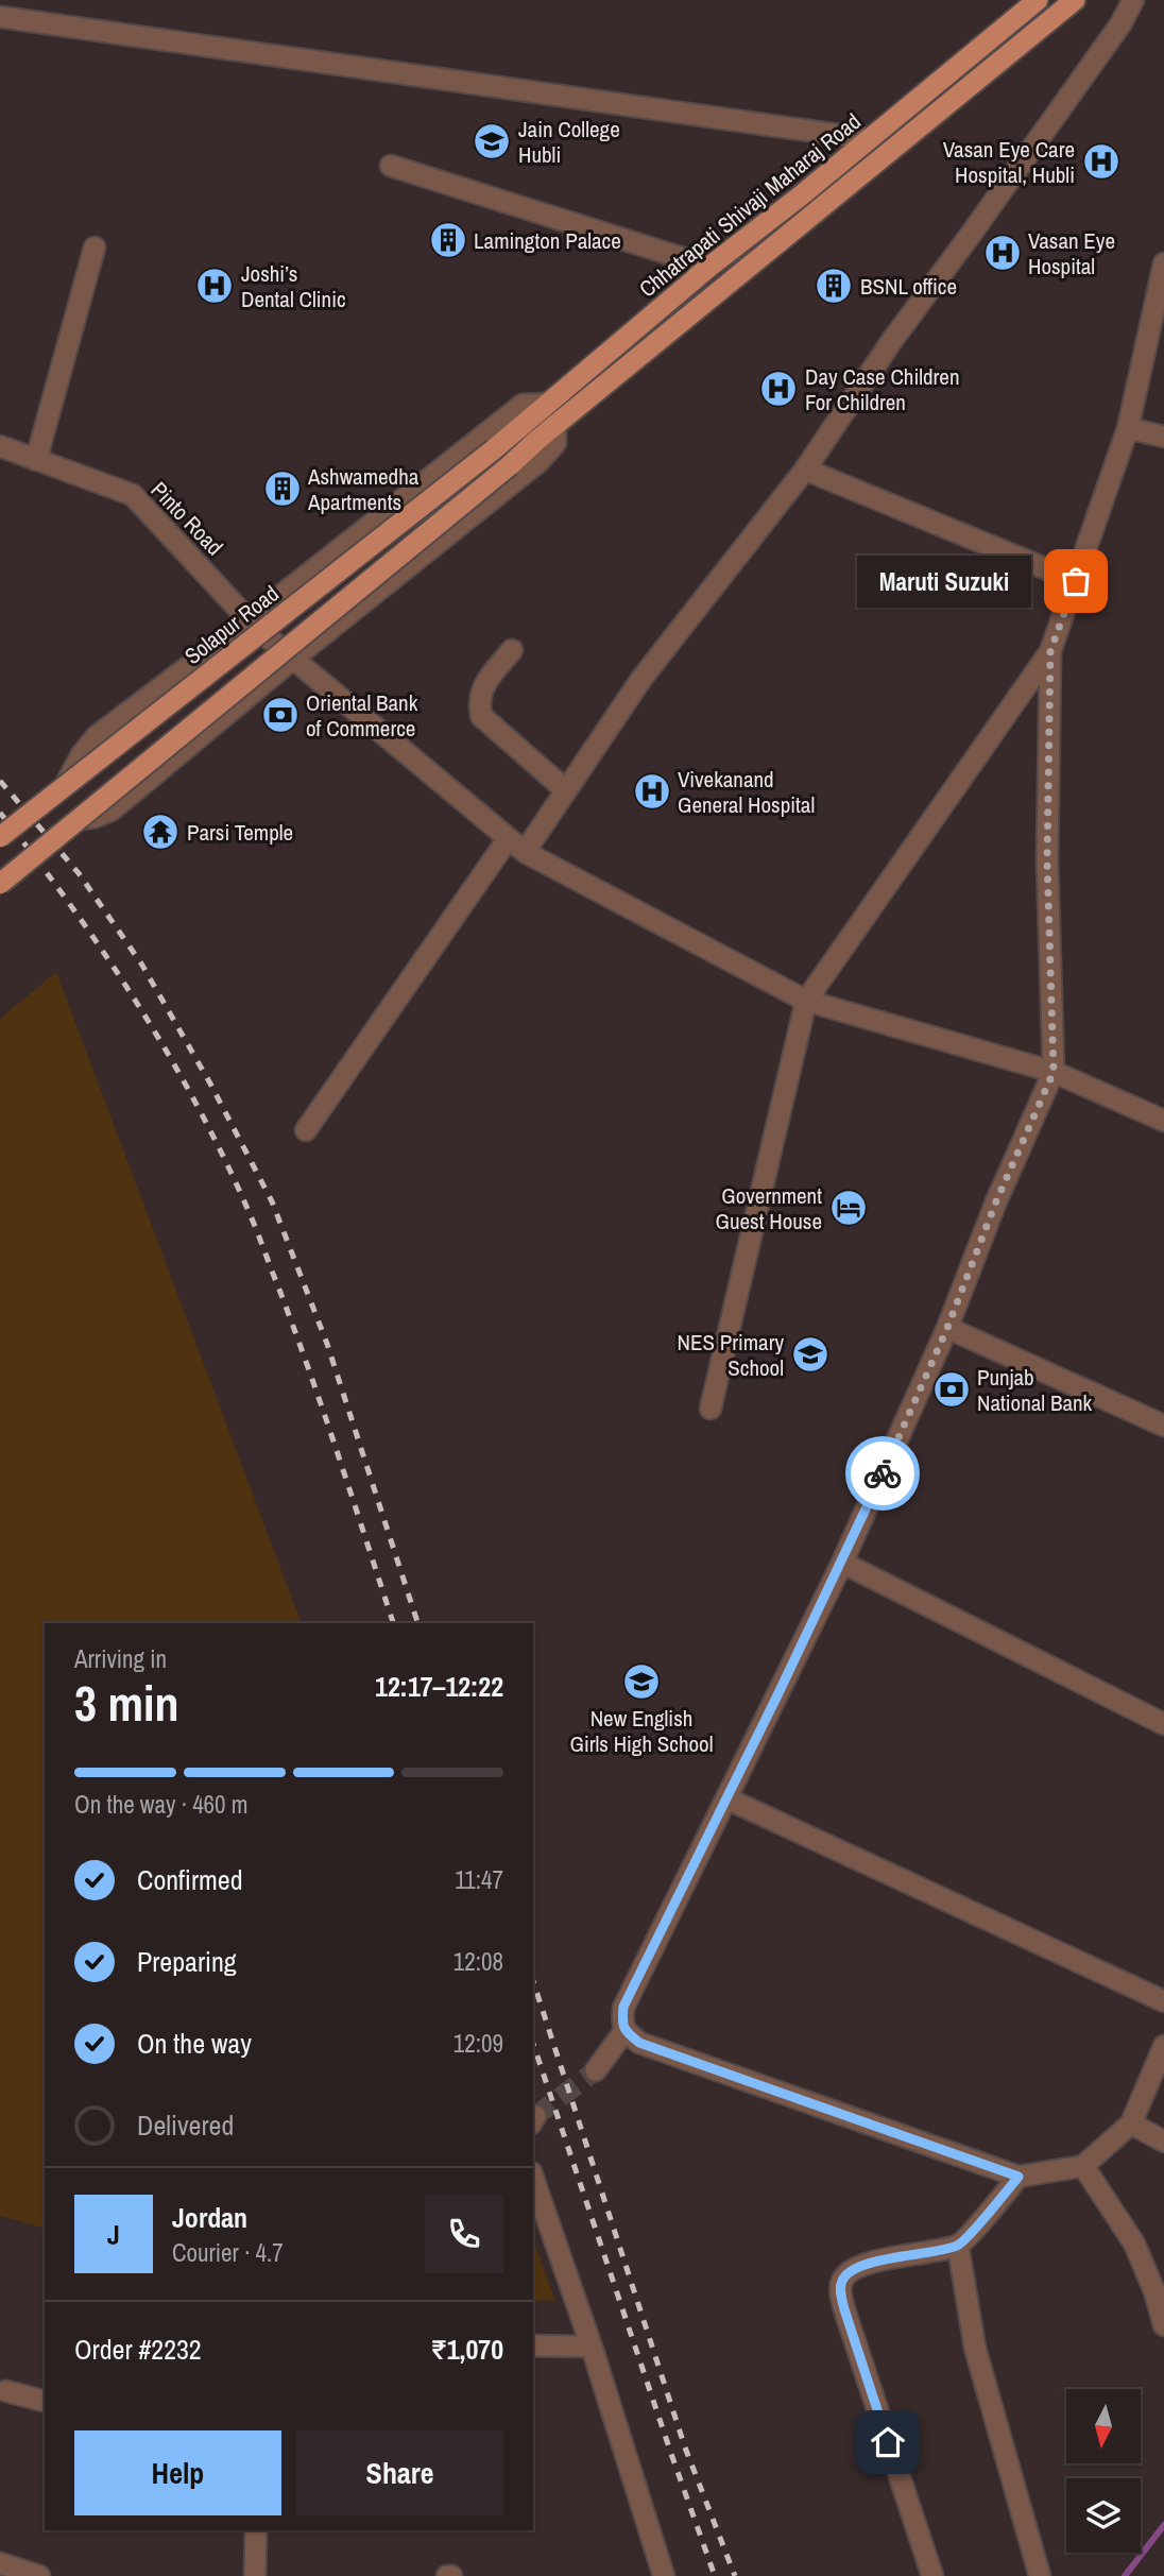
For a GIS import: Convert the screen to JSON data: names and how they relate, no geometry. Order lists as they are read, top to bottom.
{
  "streets": {
    "main road": ["Chhatrapati Shivaji Maharaj Road", "Solapur Road"],
    "street": ["Pinto Road"]
  },
  "crossings": [
    ["Chhatrapati Shivaji Maharaj Road", "Solapur Road"]
  ],
  "places": {
    "school or university": ["Jain College Hubli", "NES Primary School", "New English Girls High School"],
    "hospital": [
      "Vasan Eye Care Hospital, Hubli",
      "Vasan Eye Hospital",
      "Joshi’s Dental Clinic",
      "Day Case Children For Children",
      "Vivekanand General Hospital"
    ],
    "building": ["Lamington Palace", "BSNL office", "Ashwamedha Apartments"],
    "other": ["Maruti Suzuki"],
    "bank": ["Oriental Bank of Commerce", "Punjab National Bank"],
    "temple": ["Parsi Temple"],
    "hotel": ["Government Guest House"]
  },
  "north": "bottom",
  "page": {
    "bubble": "Maruti Suzuki",
    "heading": ["3 min", "Arriving in", "12:17–12:22"],
    "panel": [
      "Jordan",
      "Courier · 4.7",
      "Order #2232",
      "₹1,070"
    ],
    "bar": "On the way · 460 m",
    "list": [
      ["Confirmed", "11:47"],
      ["Preparing", "12:08"],
      ["On the way", "12:09"],
      "Delivered"
    ],
    "round": "J",
    "buttons": ["Help", "Share"]
  }
}
